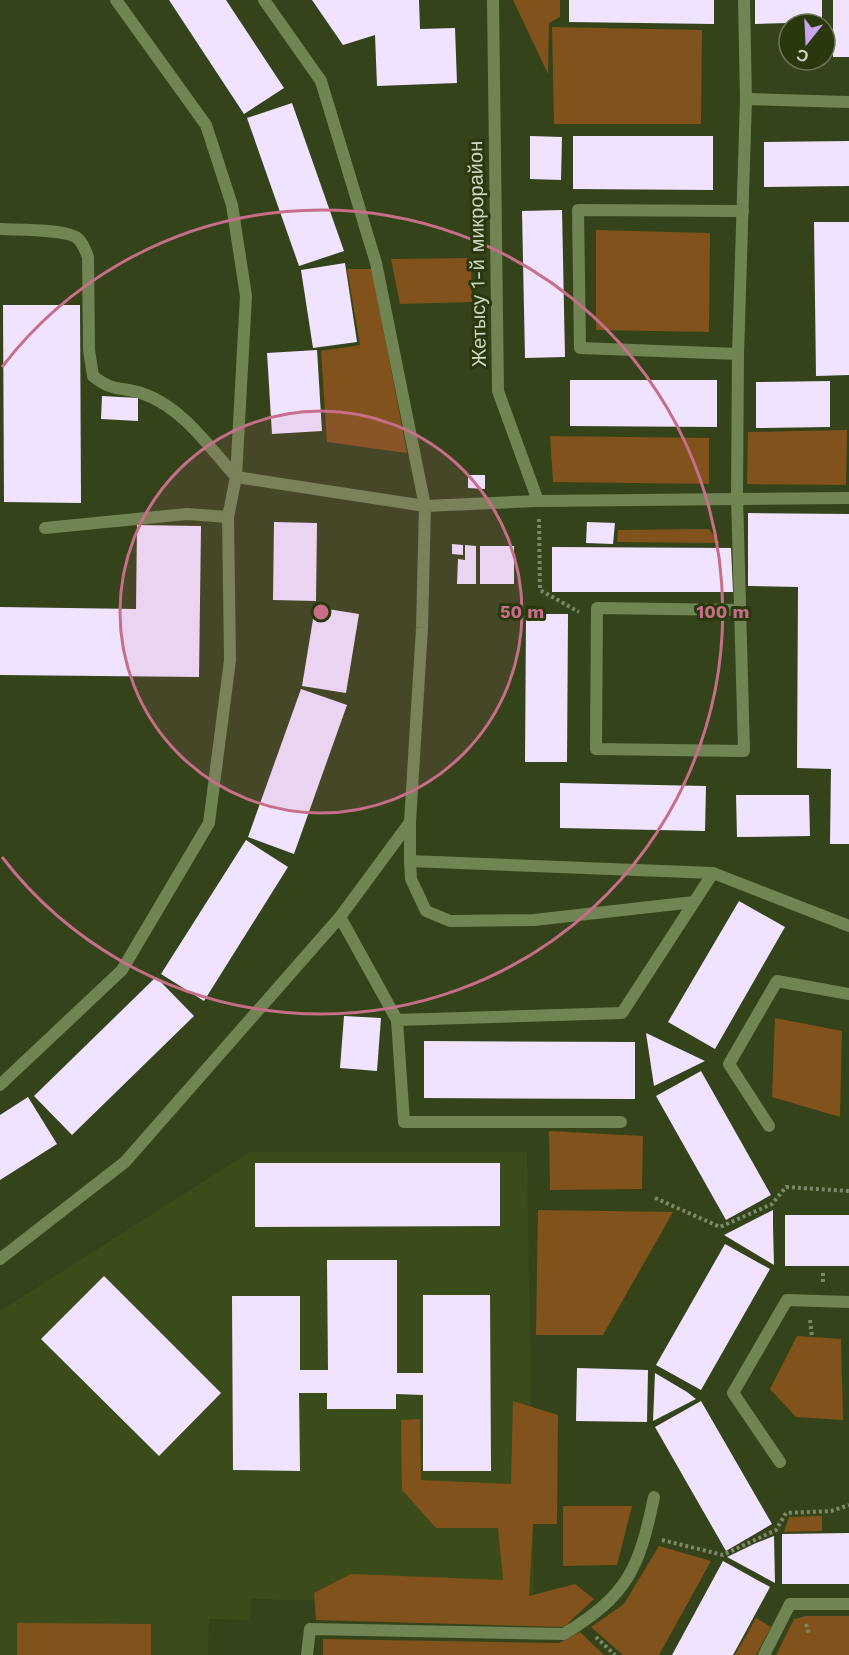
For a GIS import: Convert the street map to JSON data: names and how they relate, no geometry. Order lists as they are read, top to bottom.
{
  "streets": {
    "lane": ["Жетысу 1-й микрорайон"]
  },
  "north": "bottom",
  "rings": ["50 m", "100 m"]
}
